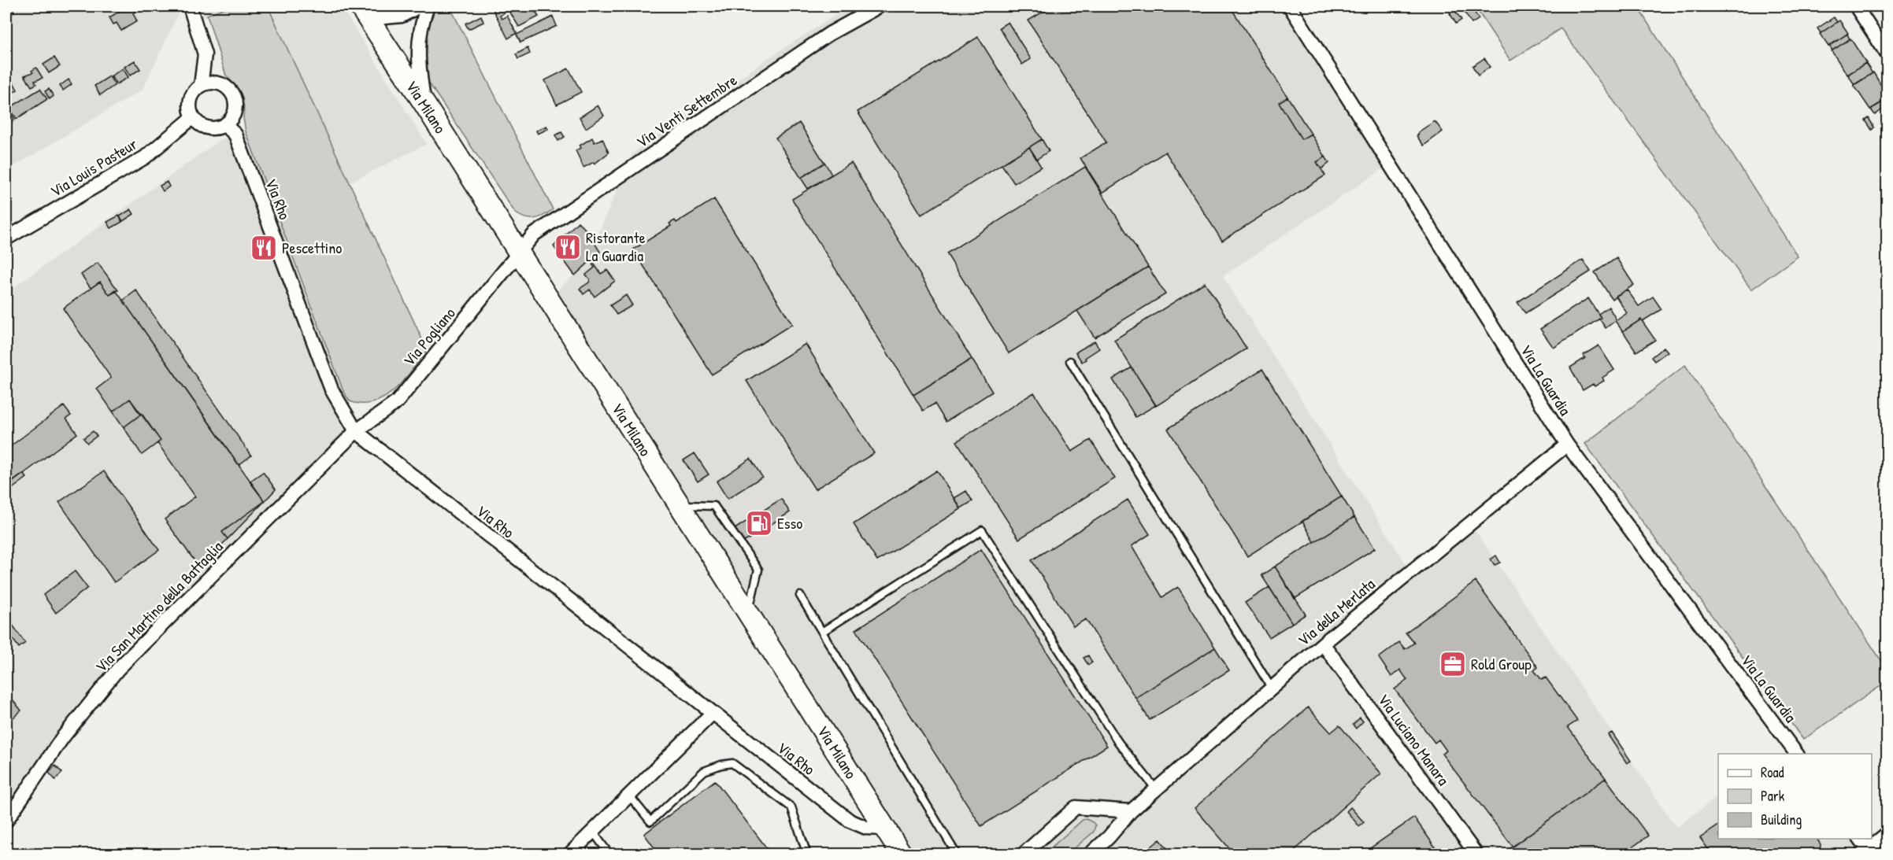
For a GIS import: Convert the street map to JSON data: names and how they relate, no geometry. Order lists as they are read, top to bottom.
{
  "streets": {
    "main road": ["Via Milano"],
    "street": [
      "Via Venti Settembre",
      "Via Louis Pasteur",
      "Via Rho",
      "Via Pogliano",
      "Via La Guardia",
      "Via San Martino della Battaglia",
      "Via della Merlata",
      "Via Luciano Manara"
    ]
  },
  "crossings": [
    ["Via Milano", "Via Venti Settembre"],
    ["Via Milano", "Via Rho"],
    ["Via Milano", "Via Pogliano"],
    ["Via Venti Settembre", "Via Pogliano"],
    ["Via Louis Pasteur", "Via Rho"],
    ["Via Rho", "Via Pogliano"],
    ["Via Rho", "Via San Martino della Battaglia"],
    ["Via Pogliano", "Via San Martino della Battaglia"],
    ["Via La Guardia", "Via della Merlata"],
    ["Via della Merlata", "Via Luciano Manara"]
  ],
  "places": {
    "restaurant": ["Ristorante La Guardia", "Pescettino"],
    "fuel station": ["Esso"],
    "office": ["Rold Group"]
  },
  "legend": ["Road", "Park", "Building"]
}
